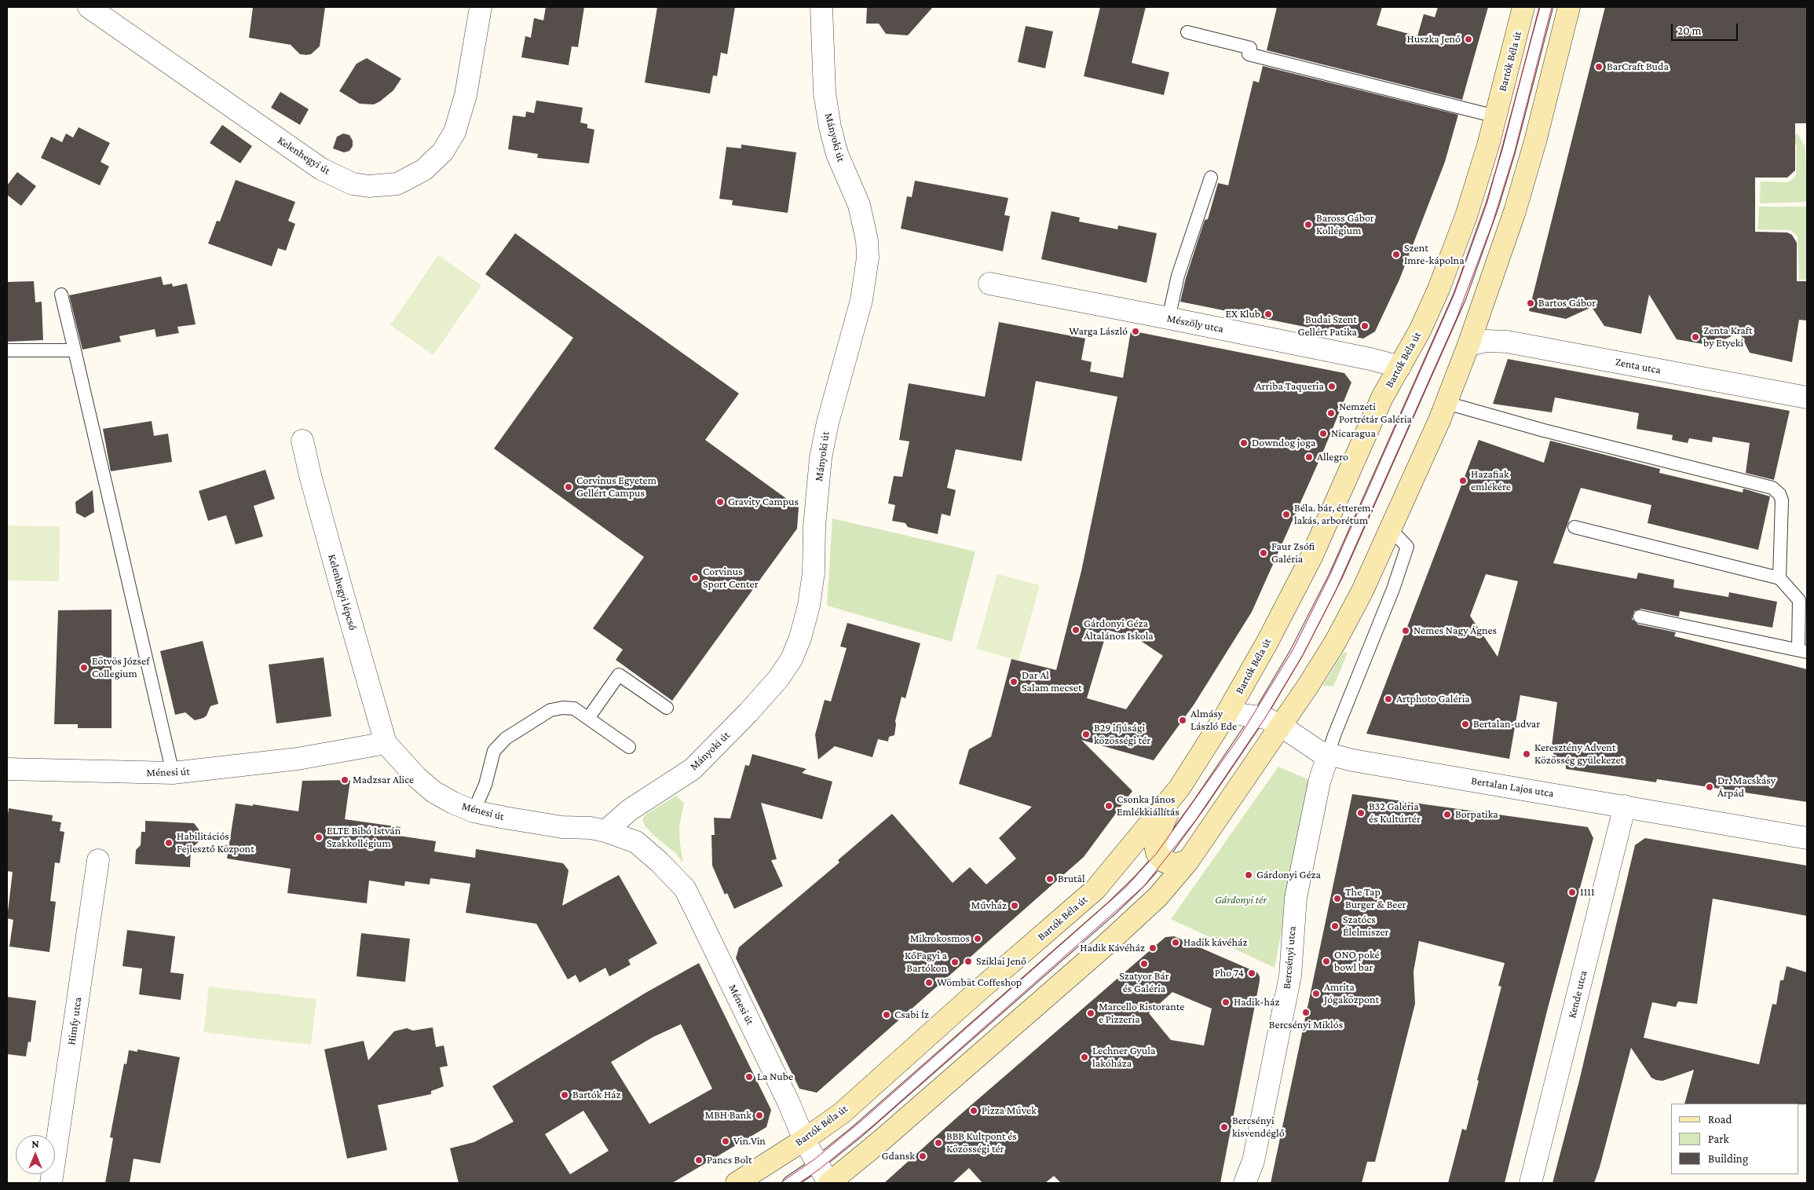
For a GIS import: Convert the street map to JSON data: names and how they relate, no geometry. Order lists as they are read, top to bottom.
{
  "streets": {
    "main road": ["Bartók Béla út"],
    "street": [
      "Mányoki út",
      "Kelenhegyi út",
      "Mészöly utca",
      "Zenta utca",
      "Kelenhegyi lépcső",
      "Ménesi út",
      "Bertalan Lajos utca",
      "Bercsényi utca",
      "Kende utca",
      "Himfy utca"
    ]
  },
  "crossings": [
    ["Bartók Béla út", "Mészöly utca"],
    ["Bartók Béla út", "Ménesi út"],
    ["Bartók Béla út", "Bertalan Lajos utca"],
    ["Mányoki út", "Ménesi út"],
    ["Kelenhegyi lépcső", "Ménesi út"],
    ["Bertalan Lajos utca", "Bercsényi utca"],
    ["Bertalan Lajos utca", "Kende utca"]
  ],
  "parks": ["Gárdonyi tér"],
  "places": [
    "Huszka Jenő",
    "BarCraft Buda",
    "Baross Gábor Kollégium",
    "Szent Imre-kápolna",
    "Bartos Gábor",
    "EX Klub",
    "Budai Szent Gellért Patika",
    "Warga László",
    "Zenta Kraft by Etyeki",
    "Arriba Taqueria",
    "Nemzeti Portrétár Galéria",
    "Nicaragua",
    "Downdog joga",
    "Allegro",
    "Hazafiak emlékére",
    "Corvinus Egyetem Gellért Campus",
    "Gravity Campus",
    "Béla. bár, étterem, lakás, arborétum",
    "Faur Zsófi Galéria",
    "Corvinus Sport Center",
    "Gárdonyi Géza Általános Iskola",
    "Nemes Nagy Ágnes",
    "Eötvös József Collegium",
    "Dar Al Salam mecset",
    "Artphoto Galéria",
    "Almásy László Ede",
    "Bertalan-udvar",
    "B29 ifjúsági közösségi tér",
    "Keresztény Advent Közösség gyülekezet",
    "Madzsar Alice",
    "Dr. Macskásy Árpád",
    "Csonka János Emlékkiállítás",
    "B32 Galéria és Kultúrtér",
    "Borpatika",
    "ELTE Bibó István Szakkollégium",
    "Habilitációs Fejlesztő Központ",
    "Gárdonyi Géza",
    "Brutål",
    "1111",
    "The Tap Burger & Beer",
    "Művház",
    "Szatócs Élelmiszer",
    "Mikrokosmos",
    "Hadik kávéház",
    "Hadik Kávéház",
    "Sziklai Jenő",
    "ONO poké bowl bar",
    "KőFagyi a Bartókon",
    "Szatyor Bár és Galéria",
    "Pho 74",
    "Wömbät Coffeshop",
    "Amrita Jógaközpont",
    "Hadik-ház",
    "Bercsényi Miklós",
    "Marcello Ristorante e Pizzeria",
    "Csabi Íz",
    "Lechner Gyula lakóháza",
    "La Nube",
    "Bartók Ház",
    "Pizza Művek",
    "MBH Bank",
    "Bercsényi kisvendéglő",
    "Vin.Vin",
    "BBB Kultpont és Közösségi tér",
    "Gdansk",
    "Pancs Bolt"
  ],
  "legend": ["Road", "Park", "Building"],
  "scale_bar": "20 m",
  "north": "top"
}
